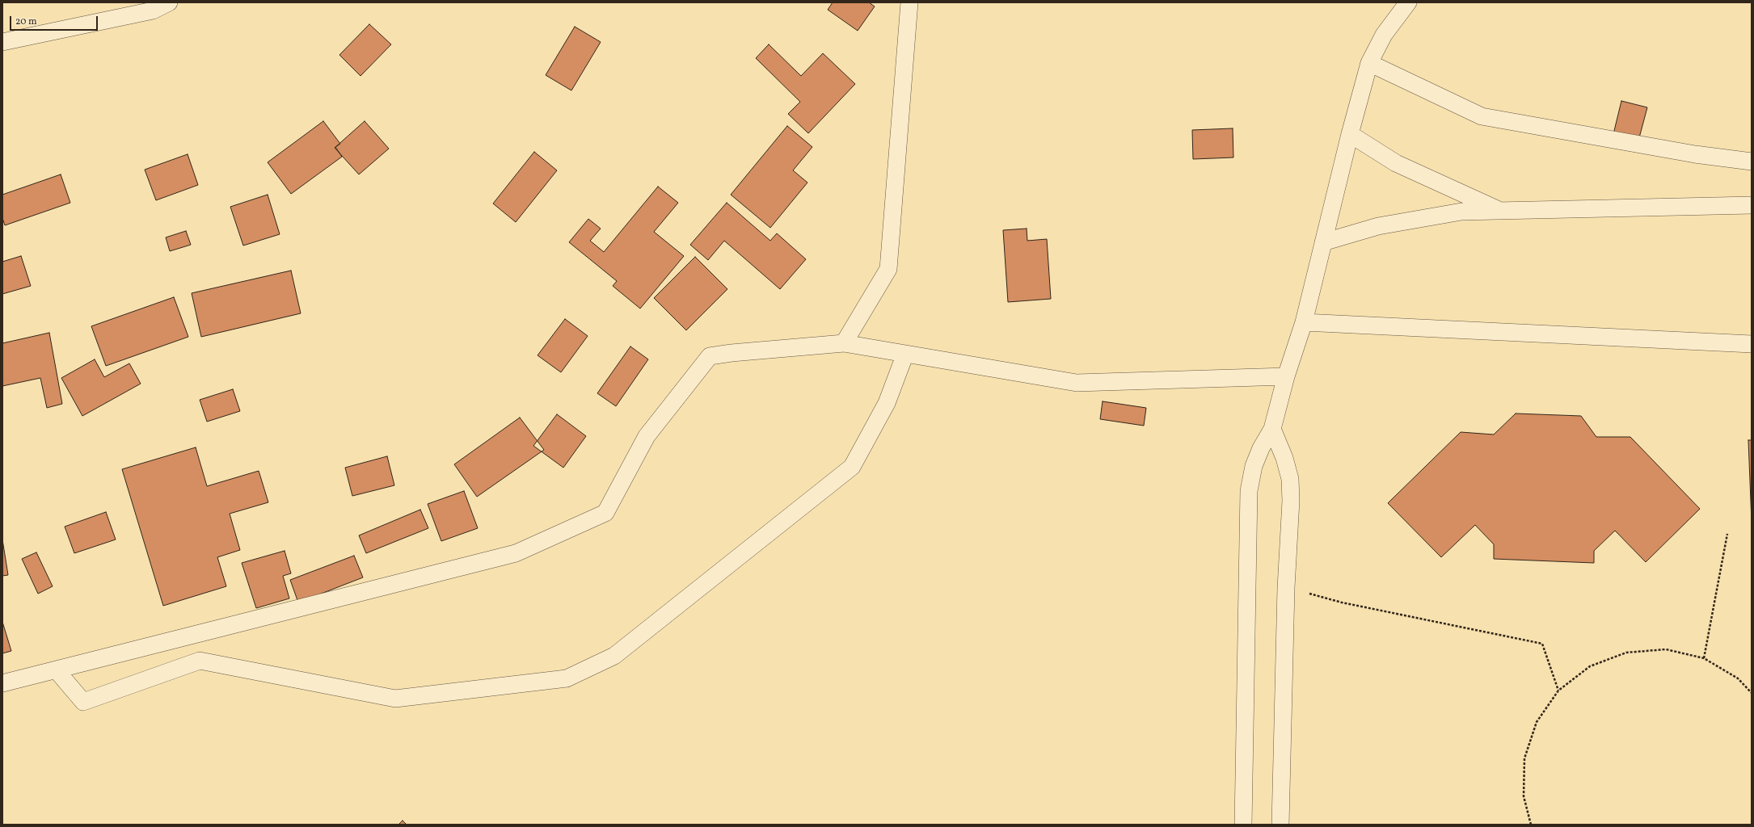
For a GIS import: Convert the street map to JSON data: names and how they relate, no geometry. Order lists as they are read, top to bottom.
{
  "scale_bar": "20 m"
}
